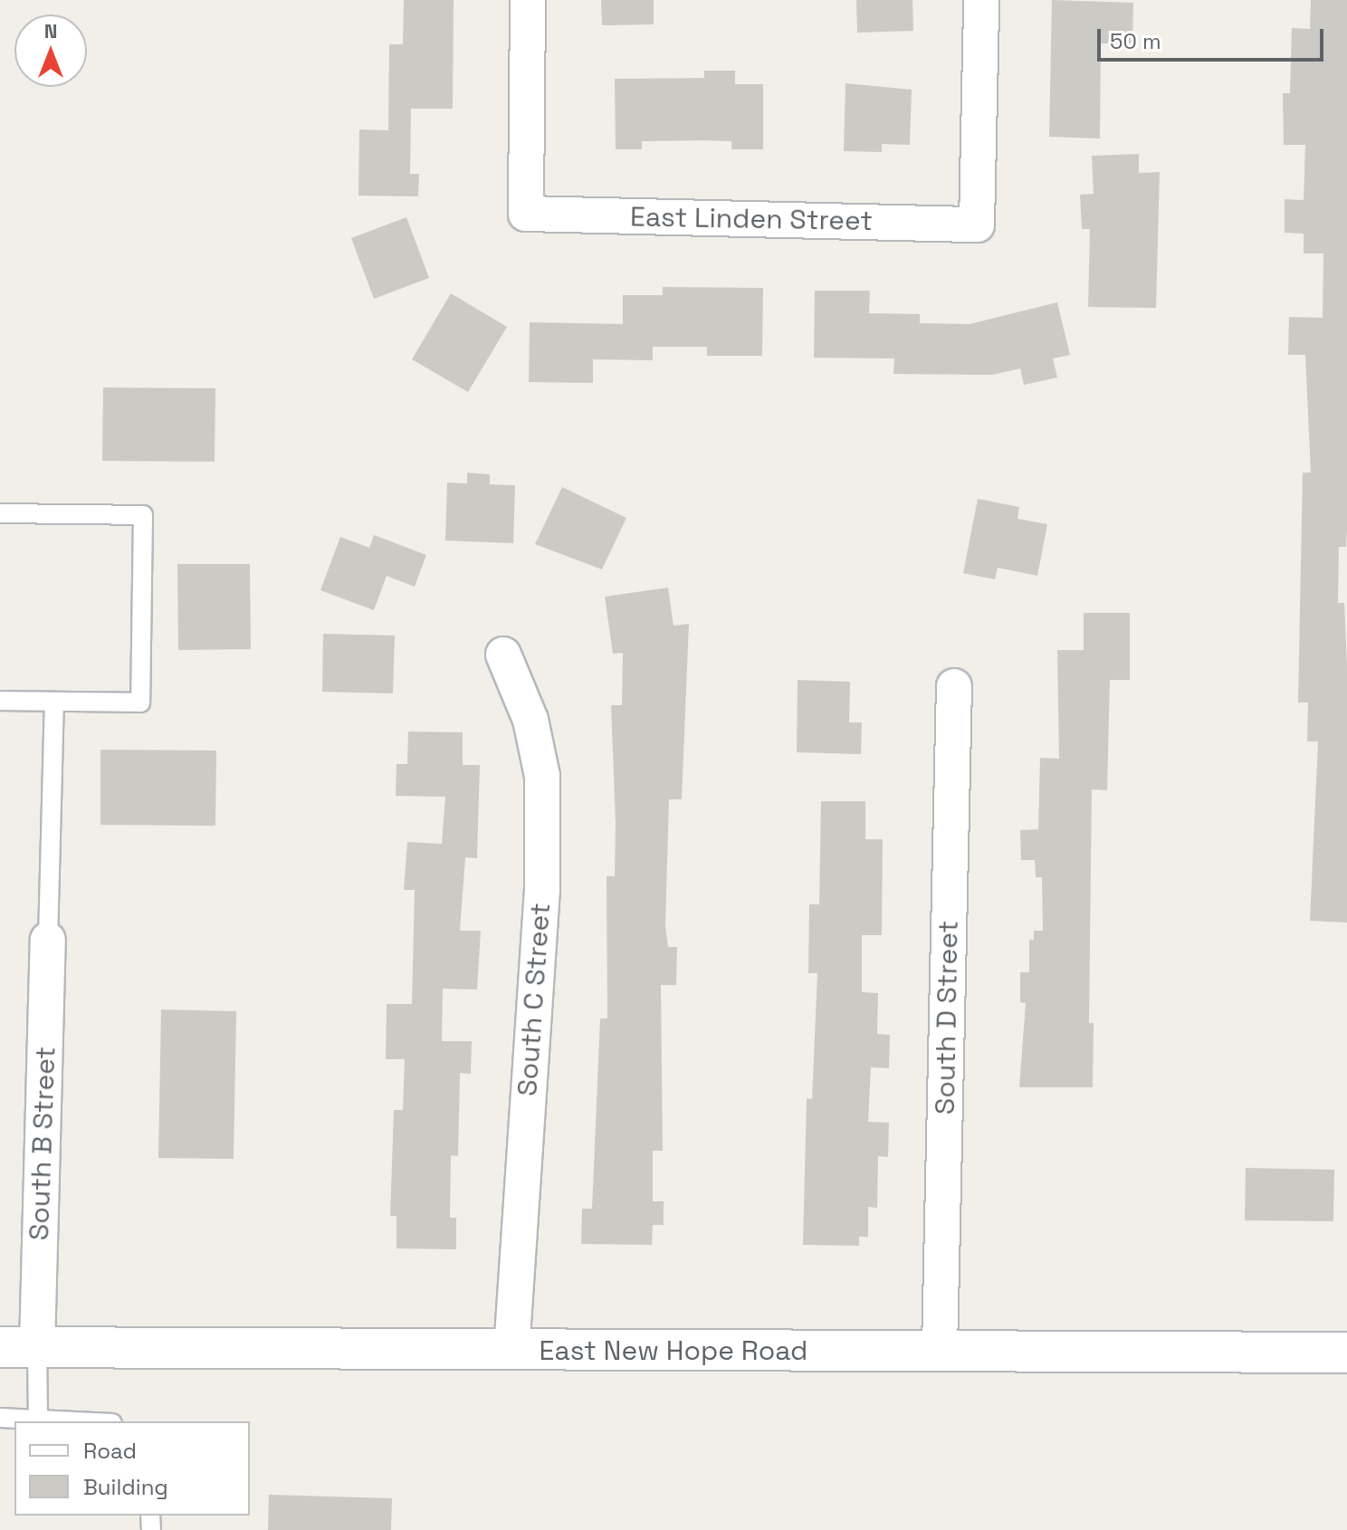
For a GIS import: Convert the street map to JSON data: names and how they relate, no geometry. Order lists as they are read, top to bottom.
{
  "streets": {
    "street": [
      "East Linden Street",
      "South C Street",
      "South D Street",
      "South B Street",
      "East New Hope Road"
    ]
  },
  "crossings": [
    ["South C Street", "East New Hope Road"],
    ["South D Street", "East New Hope Road"],
    ["South B Street", "East New Hope Road"]
  ],
  "legend": ["Road", "Building"],
  "scale_bar": "50 m",
  "north": "top"
}
